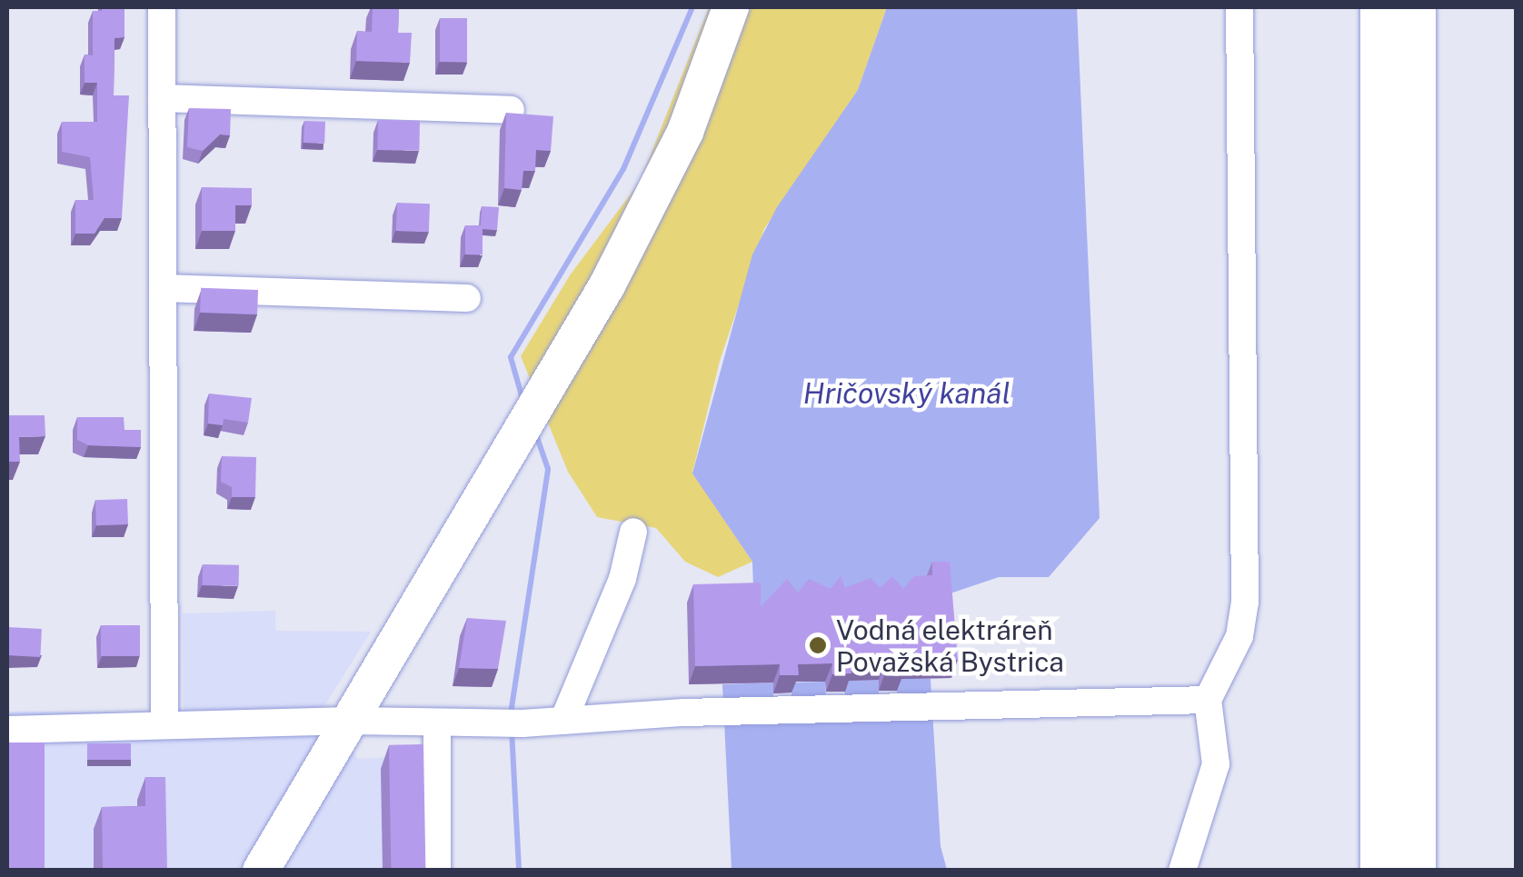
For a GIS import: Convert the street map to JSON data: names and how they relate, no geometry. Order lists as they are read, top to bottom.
{
  "water": ["Hričovský kanál"],
  "places": ["Vodná elektráreň Považská Bystrica"]
}
